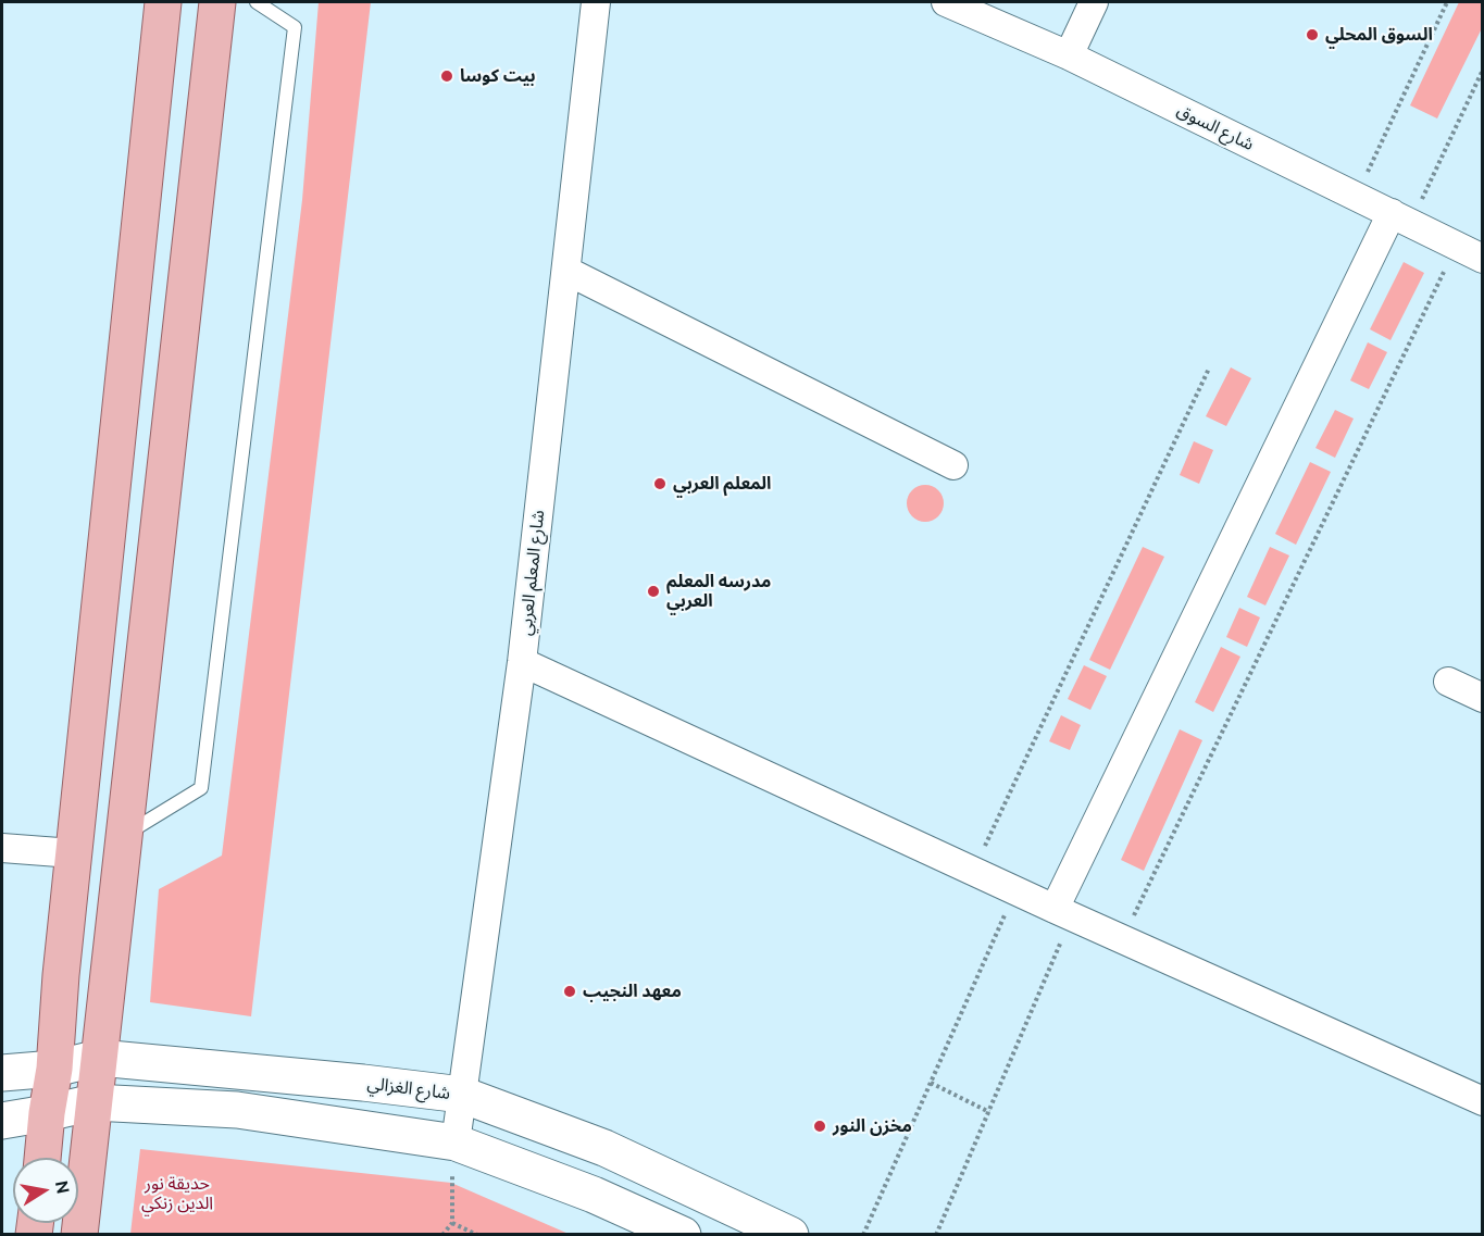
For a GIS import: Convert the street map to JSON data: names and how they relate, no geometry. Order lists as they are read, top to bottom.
{
  "streets": {
    "main road": ["شارع الغزالي"],
    "street": ["شارع السوق", "شارع المعلم العربي"]
  },
  "crossings": [
    ["شارع المعلم العربي", "شارع الغزالي"]
  ],
  "parks": ["حديقة نور الدين زنكي"],
  "places": [
    "السوق المحلي",
    "بيت كوسا",
    "المعلم العربي",
    "مدرسه المعلم العربي",
    "معهد النجيب",
    "مخزن النور"
  ],
  "north": "right"
}
